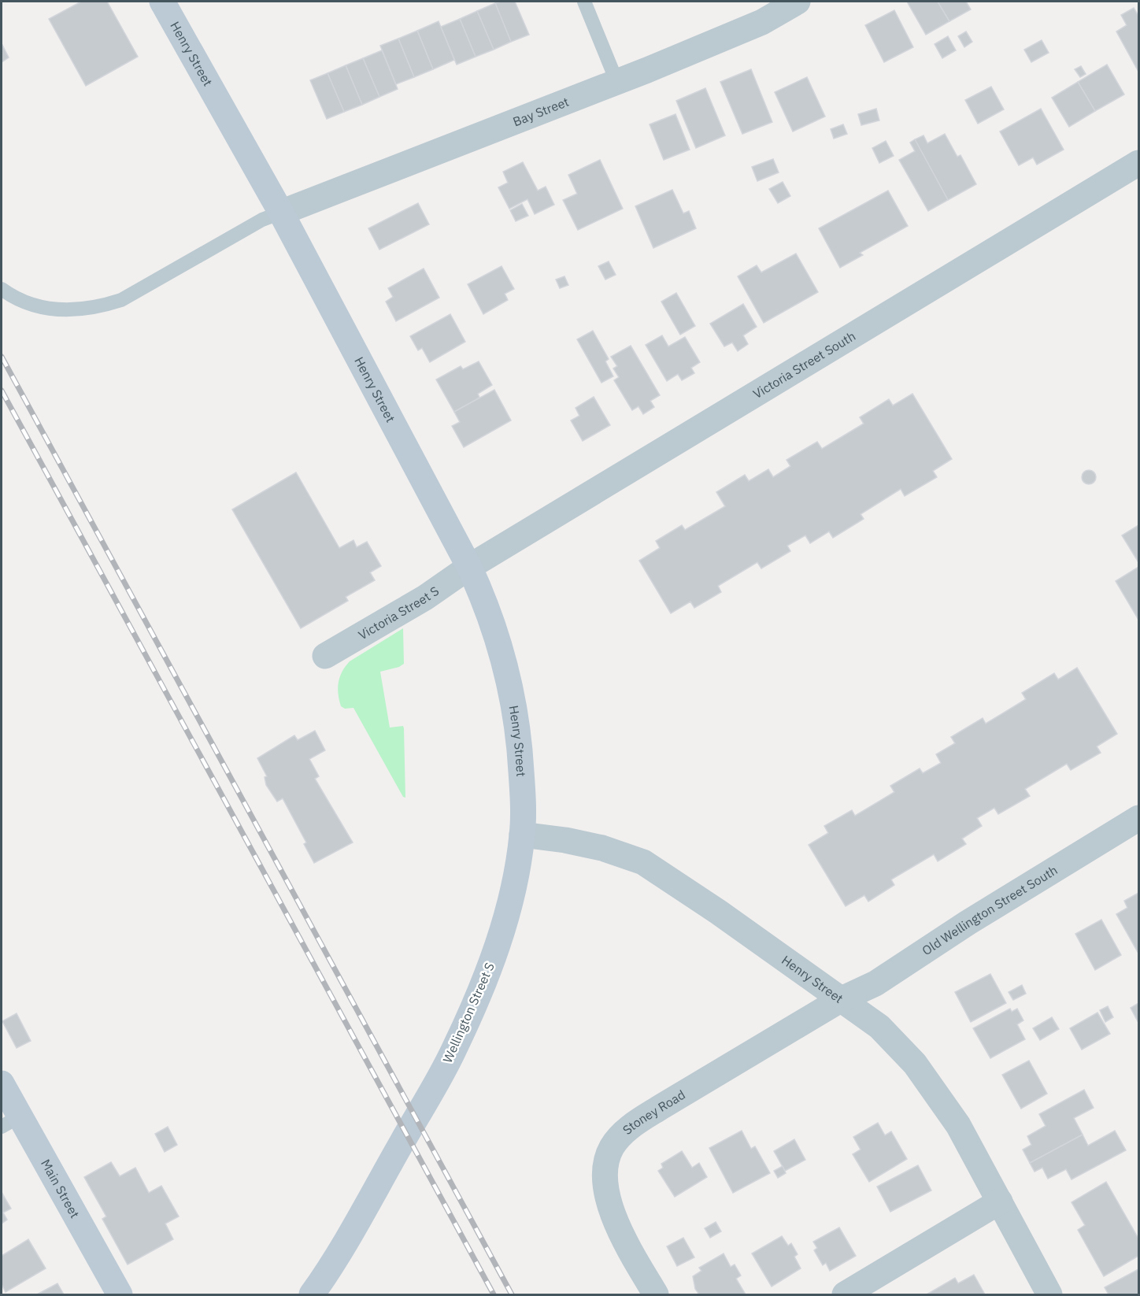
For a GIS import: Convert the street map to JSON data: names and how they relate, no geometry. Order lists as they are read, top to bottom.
{
  "streets": {
    "main road": ["Henry Street", "Wellington Street S", "Main Street"],
    "street": [
      "Bay Street",
      "Victoria Street South",
      "Victoria Street S",
      "Old Wellington Street South",
      "Stoney Road"
    ]
  },
  "crossings": [
    ["Henry Street", "Bay Street"],
    ["Henry Street", "Victoria Street South"],
    ["Henry Street", "Victoria Street S"],
    ["Henry Street", "Old Wellington Street South"],
    ["Henry Street", "Wellington Street S"],
    ["Henry Street", "Stoney Road"],
    ["Victoria Street South", "Victoria Street S"],
    ["Old Wellington Street South", "Stoney Road"]
  ]
}
